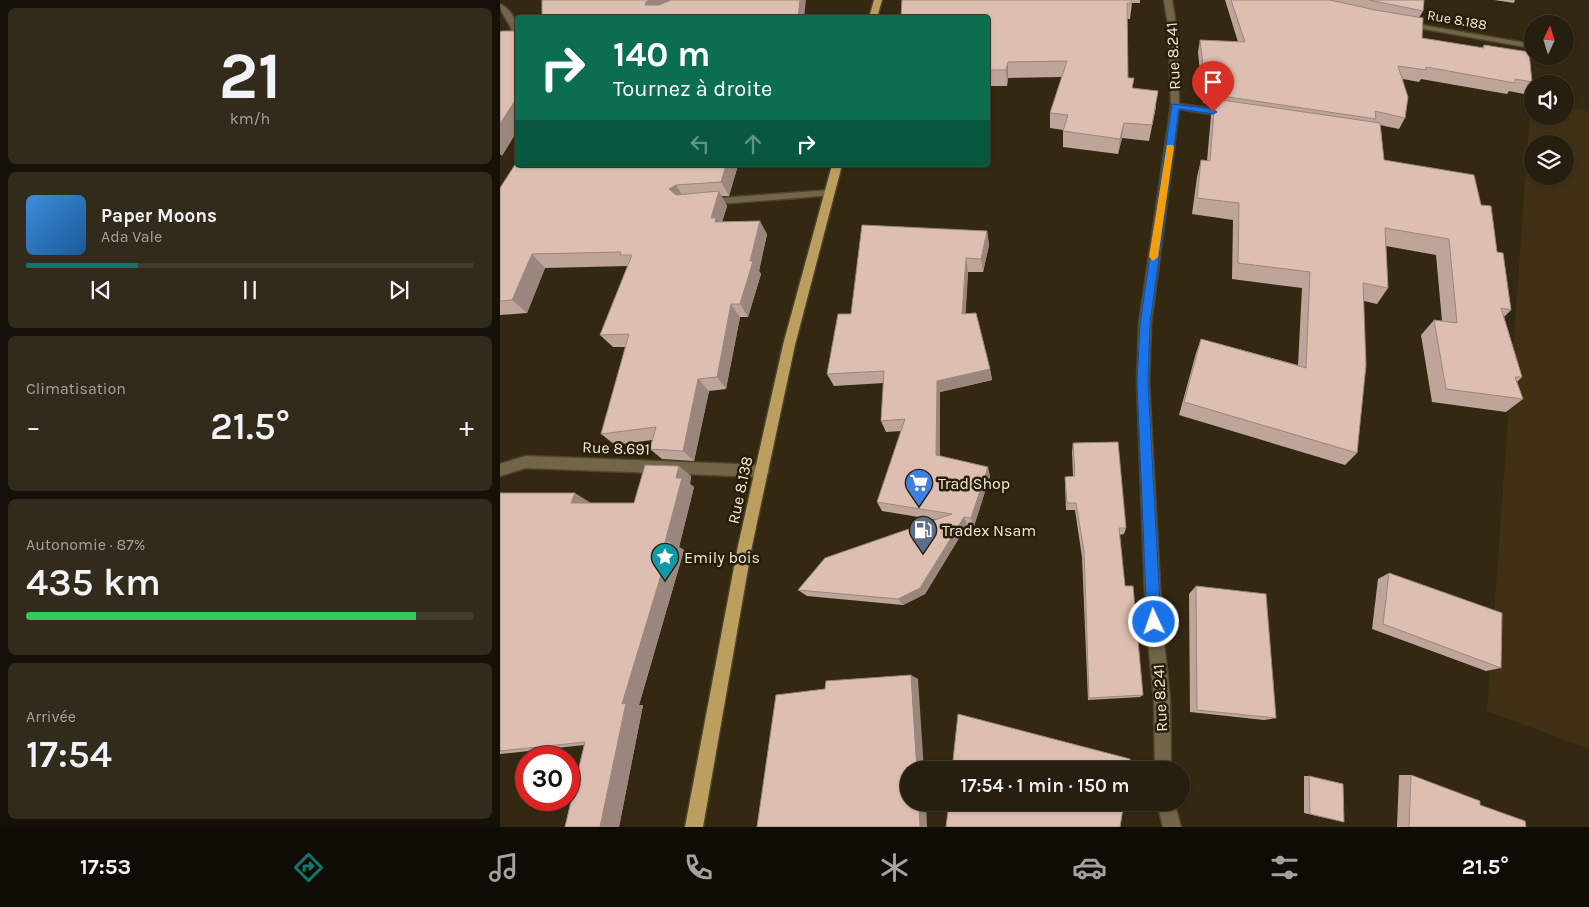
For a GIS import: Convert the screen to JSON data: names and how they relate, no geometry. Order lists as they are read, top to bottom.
{
  "streets": {
    "main road": ["Rue 8.138"],
    "street": ["Rue 8.188", "Rue 8.241", "Rue 8.691"]
  },
  "crossings": [
    ["Rue 8.691", "Rue 8.138"]
  ],
  "places": {
    "supermarket": ["Trad Shop"],
    "fuel station": ["Tradex Nsam"],
    "place": ["Emily bois"]
  },
  "north": "top",
  "page": {
    "tile": [
      ["21", "km/h"],
      "Climatisation",
      ["Autonomie · 87%", "435 km"],
      ["Arrivée", "17:54"]
    ],
    "turn": ["140 m", "Tournez à droite"],
    "song": ["Paper Moons", "Ada Vale"],
    "heat": ["−", "21.5°", "+"],
    "limit": "30",
    "trip": "17:54 · 1 min · 150 m",
    "tabs": ["17:53", "21.5°"]
  }
}
